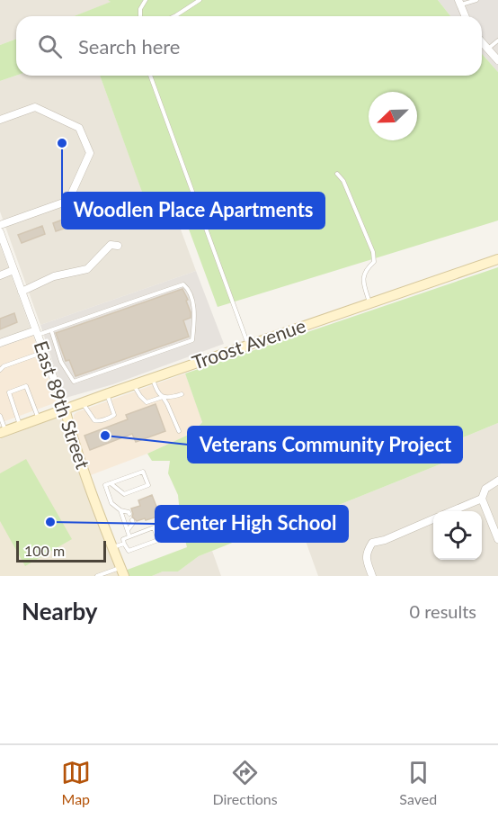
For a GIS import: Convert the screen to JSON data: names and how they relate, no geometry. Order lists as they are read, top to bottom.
{
  "streets": {
    "main road": ["Troost Avenue", "East 89th Street"]
  },
  "crossings": [
    ["Troost Avenue", "East 89th Street"]
  ],
  "places": ["Woodlen Place Apartments", "Veterans Community Project", "Center High School"],
  "scale_bar": "100 m",
  "north": "bottom left",
  "page": {
    "search": "Search here",
    "scale": "100 m",
    "heading": ["Nearby", "0 results"],
    "nav": ["Map", "Directions", "Saved"]
  }
}
